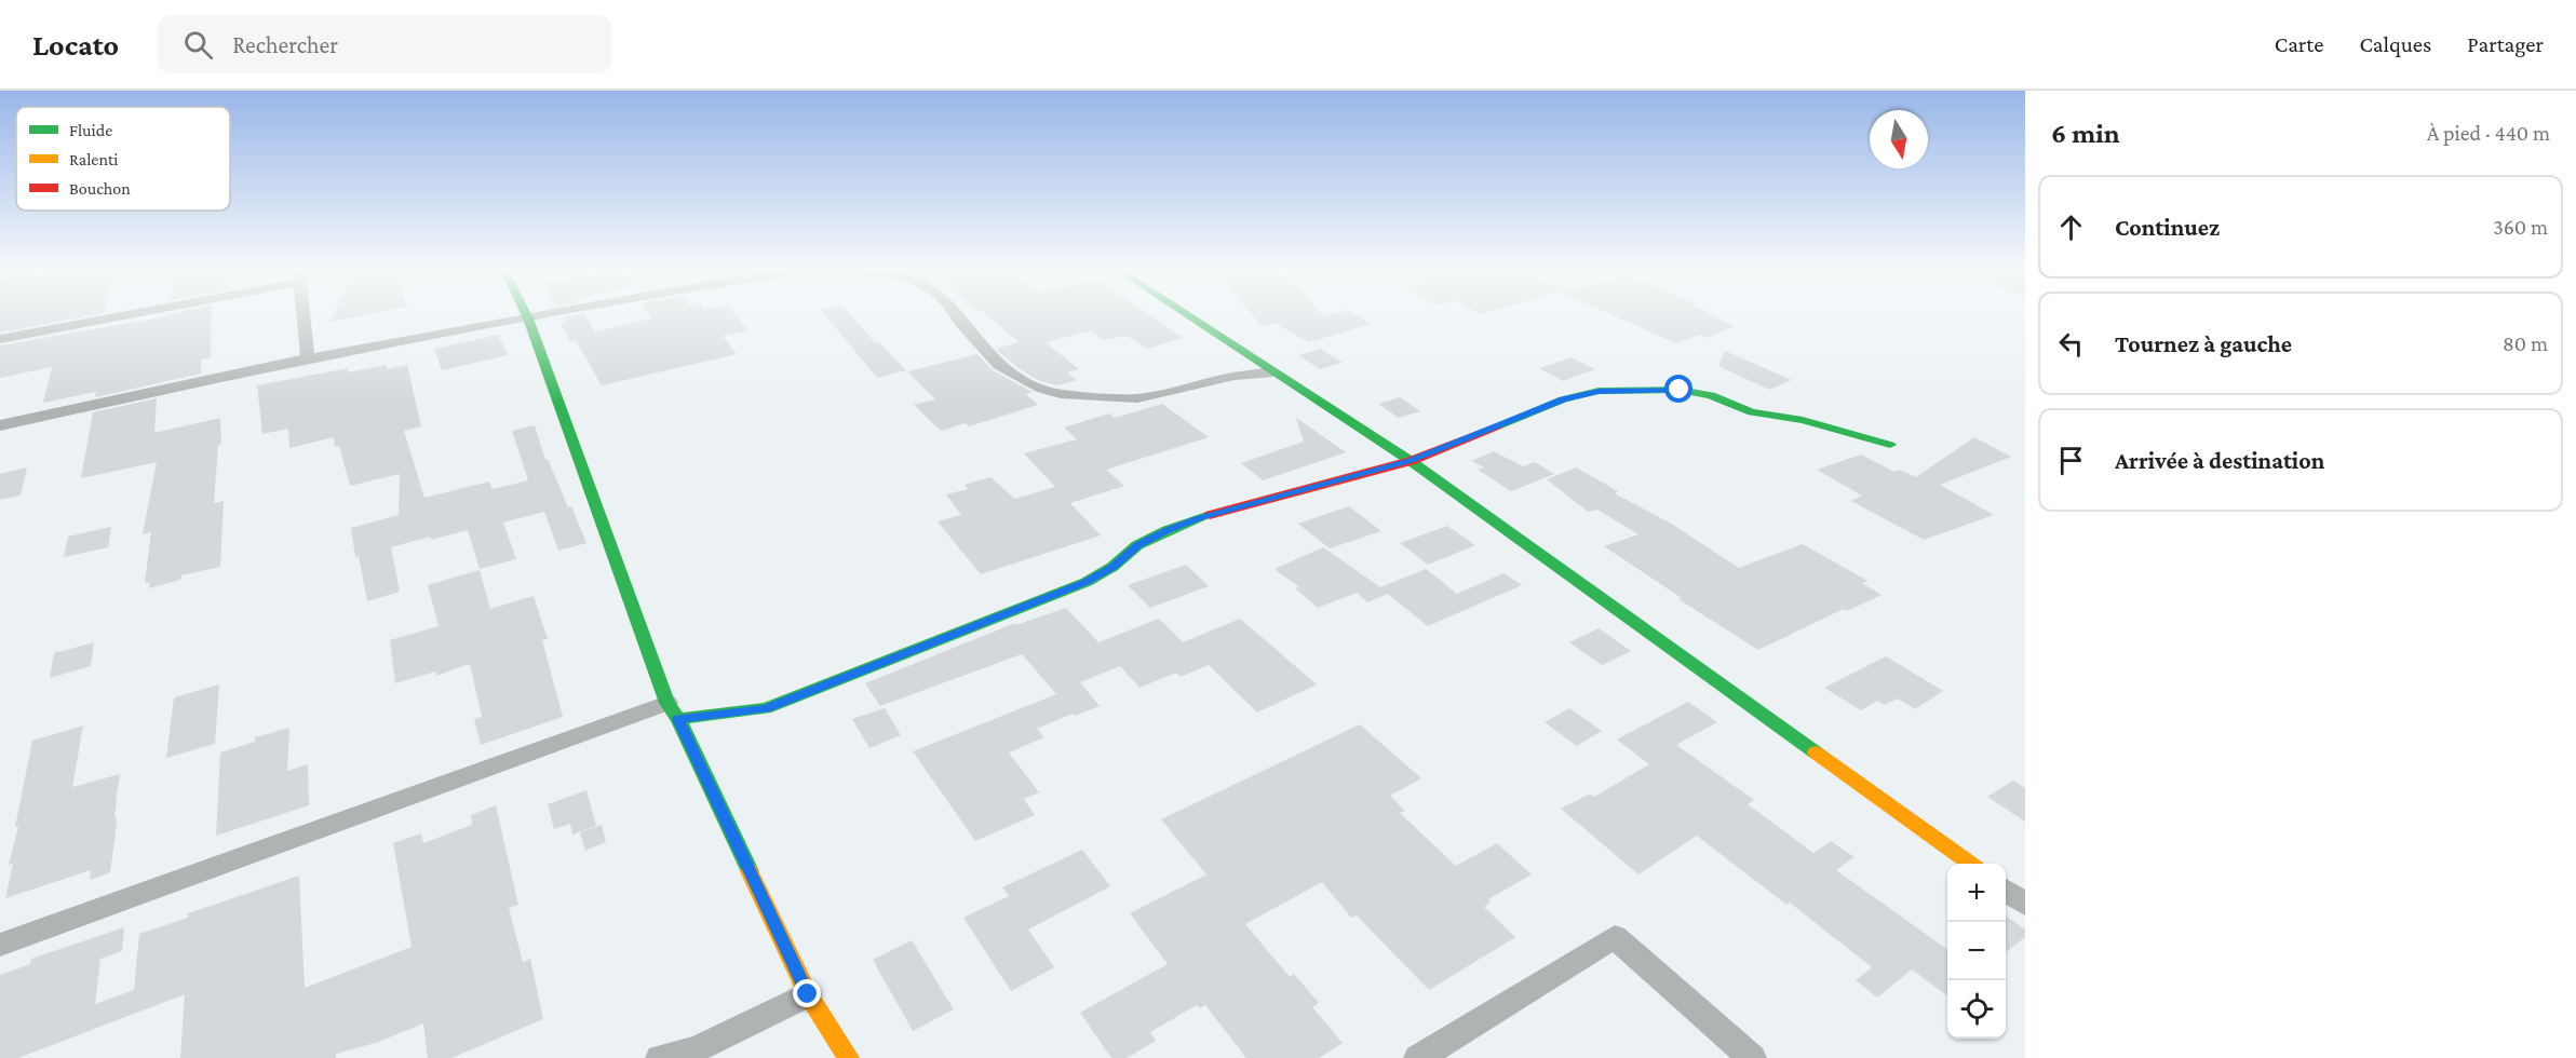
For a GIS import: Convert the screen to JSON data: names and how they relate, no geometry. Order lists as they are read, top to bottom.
{
  "legend": ["Fluide", "Ralenti", "Bouchon"],
  "north": "bottom",
  "page": {
    "header": "Locato",
    "search": "Rechercher",
    "nav": ["Carte", "Calques", "Partager"],
    "heading": ["6 min", "À pied · 440 m"],
    "list": [
      ["Continuez", "360 m"],
      ["Tournez à gauche", "80 m"],
      "Arrivée à destination"
    ],
    "map_buttons": ["+", "−"]
  }
}
